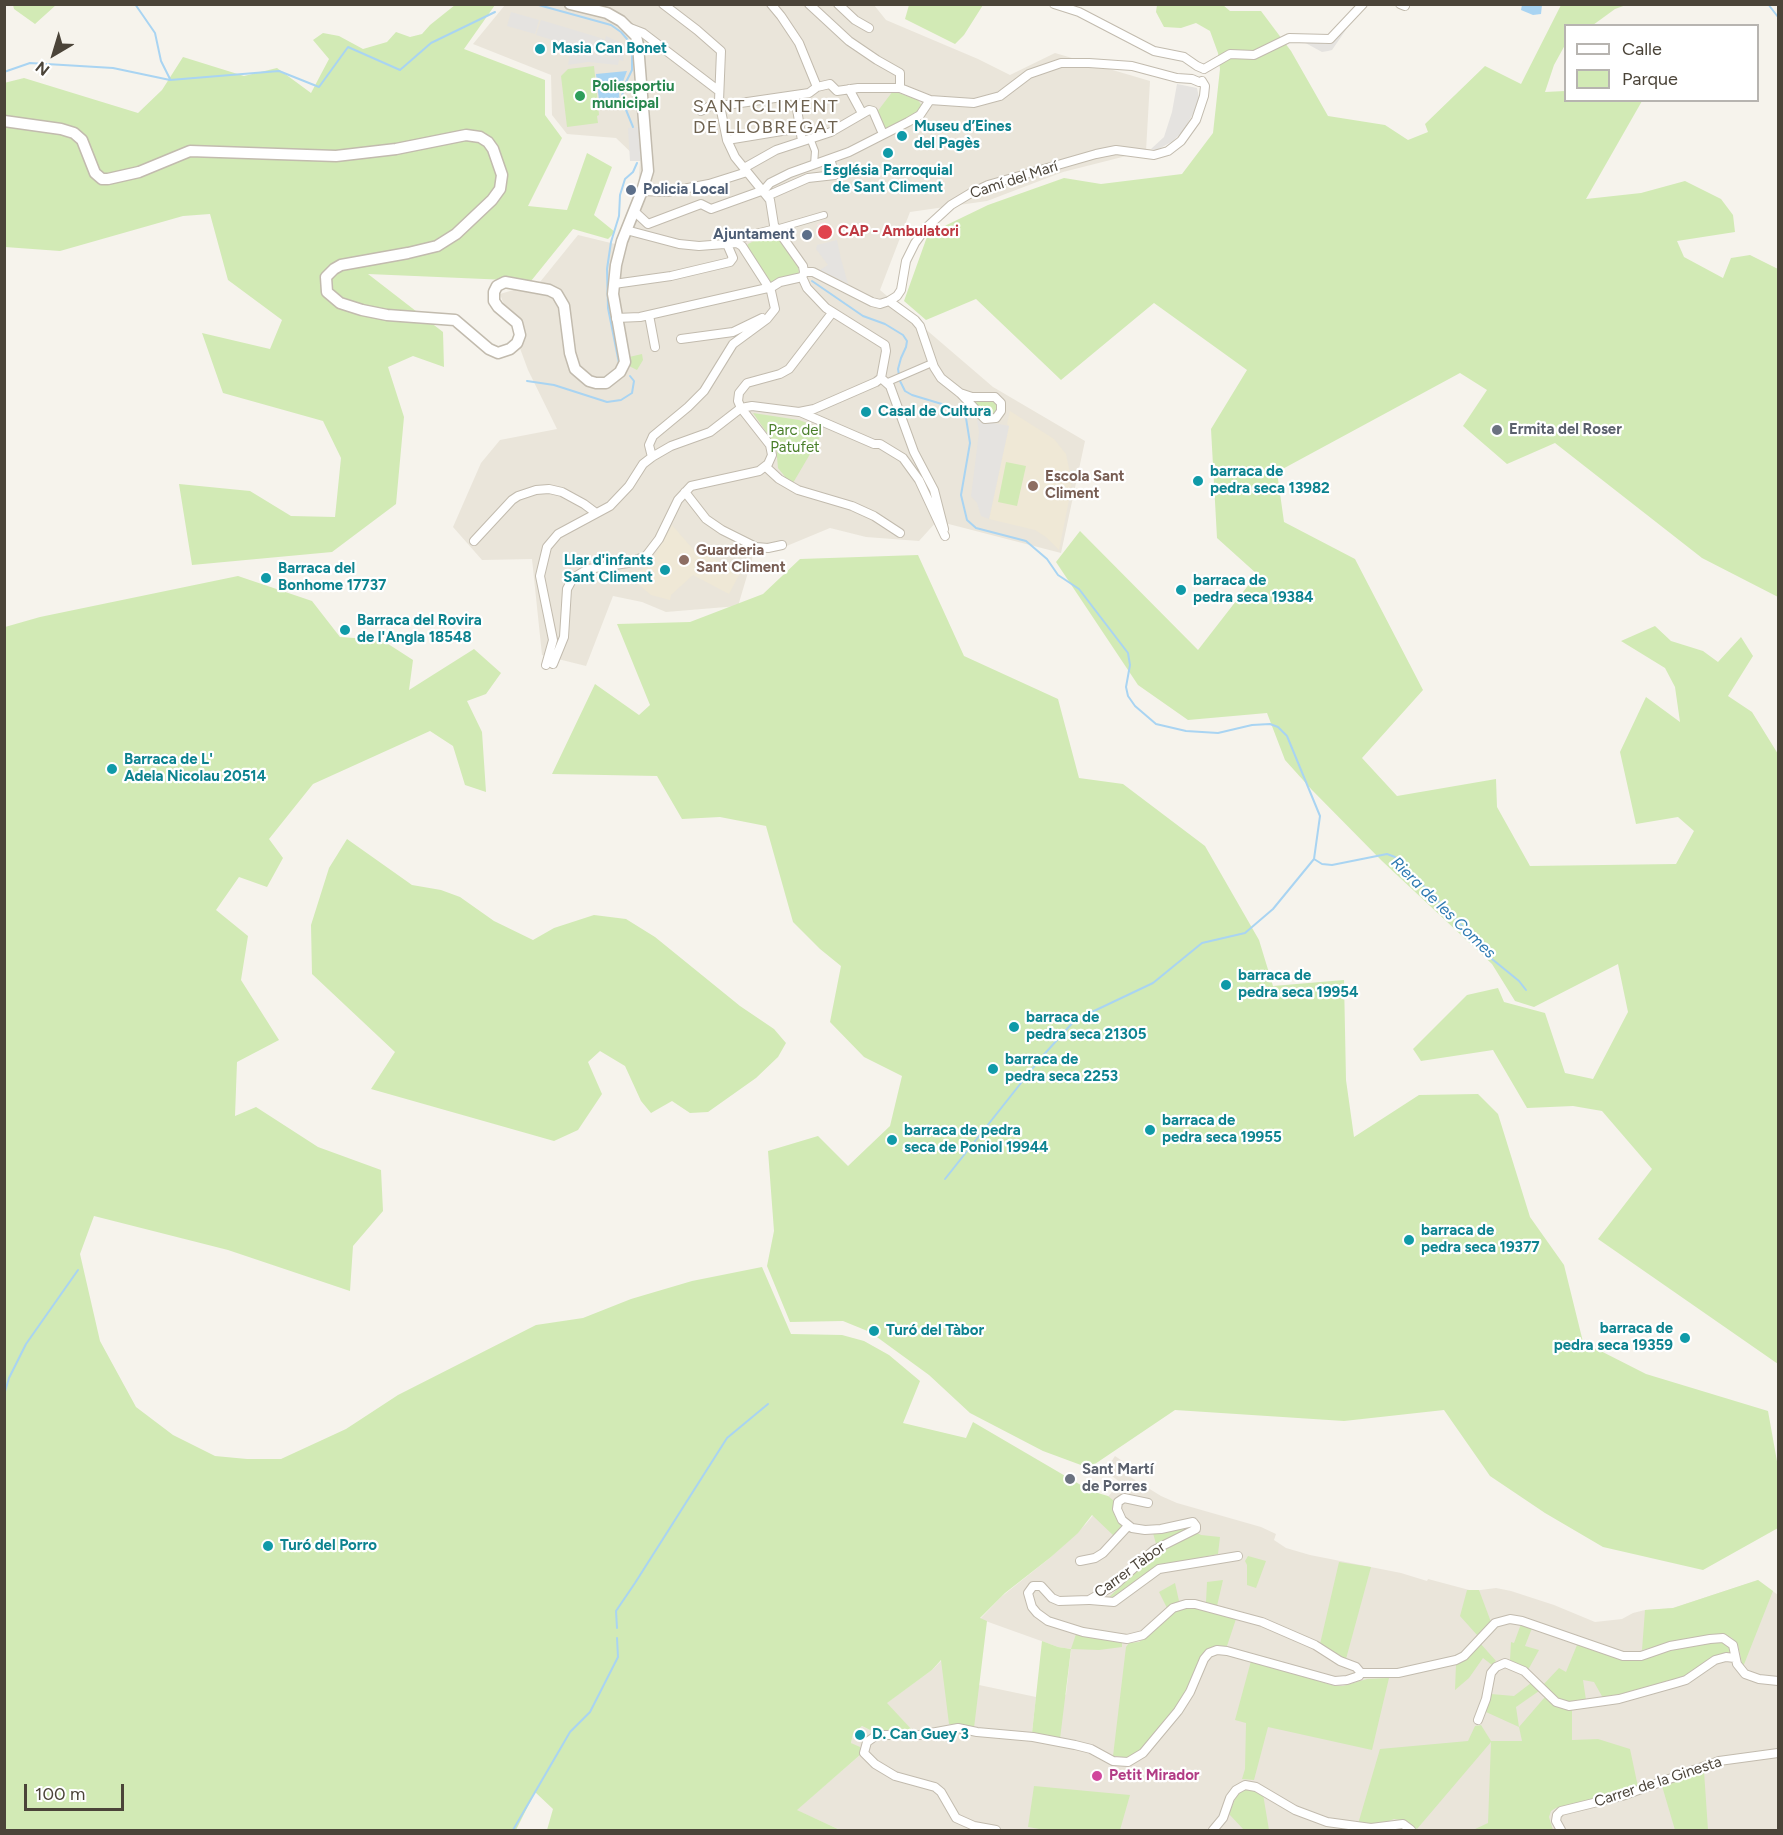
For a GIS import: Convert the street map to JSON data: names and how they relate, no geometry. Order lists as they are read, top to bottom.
{
  "streets": {
    "street": ["Camí del Marí", "Carrer Tàbor", "Carrer de la Ginesta"]
  },
  "districts": ["SANT CLIMENT DE LLOBREGAT"],
  "water": ["Riera de les Comes"],
  "parks": ["Parc del Patufet"],
  "places": [
    "Masia Can Bonet",
    "Poliesportiu municipal",
    "Museu d’Eines del Pagès",
    "Església Parroquial de Sant Climent",
    "Policia Local",
    "CAP - Ambulatori",
    "Ajuntament",
    "Casal de Cultura",
    "Ermita del Roser",
    "barraca de pedra seca 13982",
    "Escola Sant Climent",
    "Guarderia Sant Climent",
    "Llar d'infants Sant Climent",
    "Barraca del Bonhome 17737",
    "barraca de pedra seca 19384",
    "Barraca del Rovira de l'Angla 18548",
    "Barraca de L' Adela Nicolau 20514",
    "barraca de pedra seca 19954",
    "barraca de pedra seca 21305",
    "barraca de pedra seca 2253",
    "barraca de pedra seca 19955",
    "barraca de pedra seca de Poniol 19944",
    "barraca de pedra seca 19377",
    "Turó del Tàbor",
    "barraca de pedra seca 19359",
    "Sant Martí de Porres",
    "Turó del Porro",
    "D. Can Guey 3",
    "Petit Mirador"
  ],
  "legend": ["Calle", "Parque"],
  "scale_bar": "100 m",
  "north": "bottom left"
}
